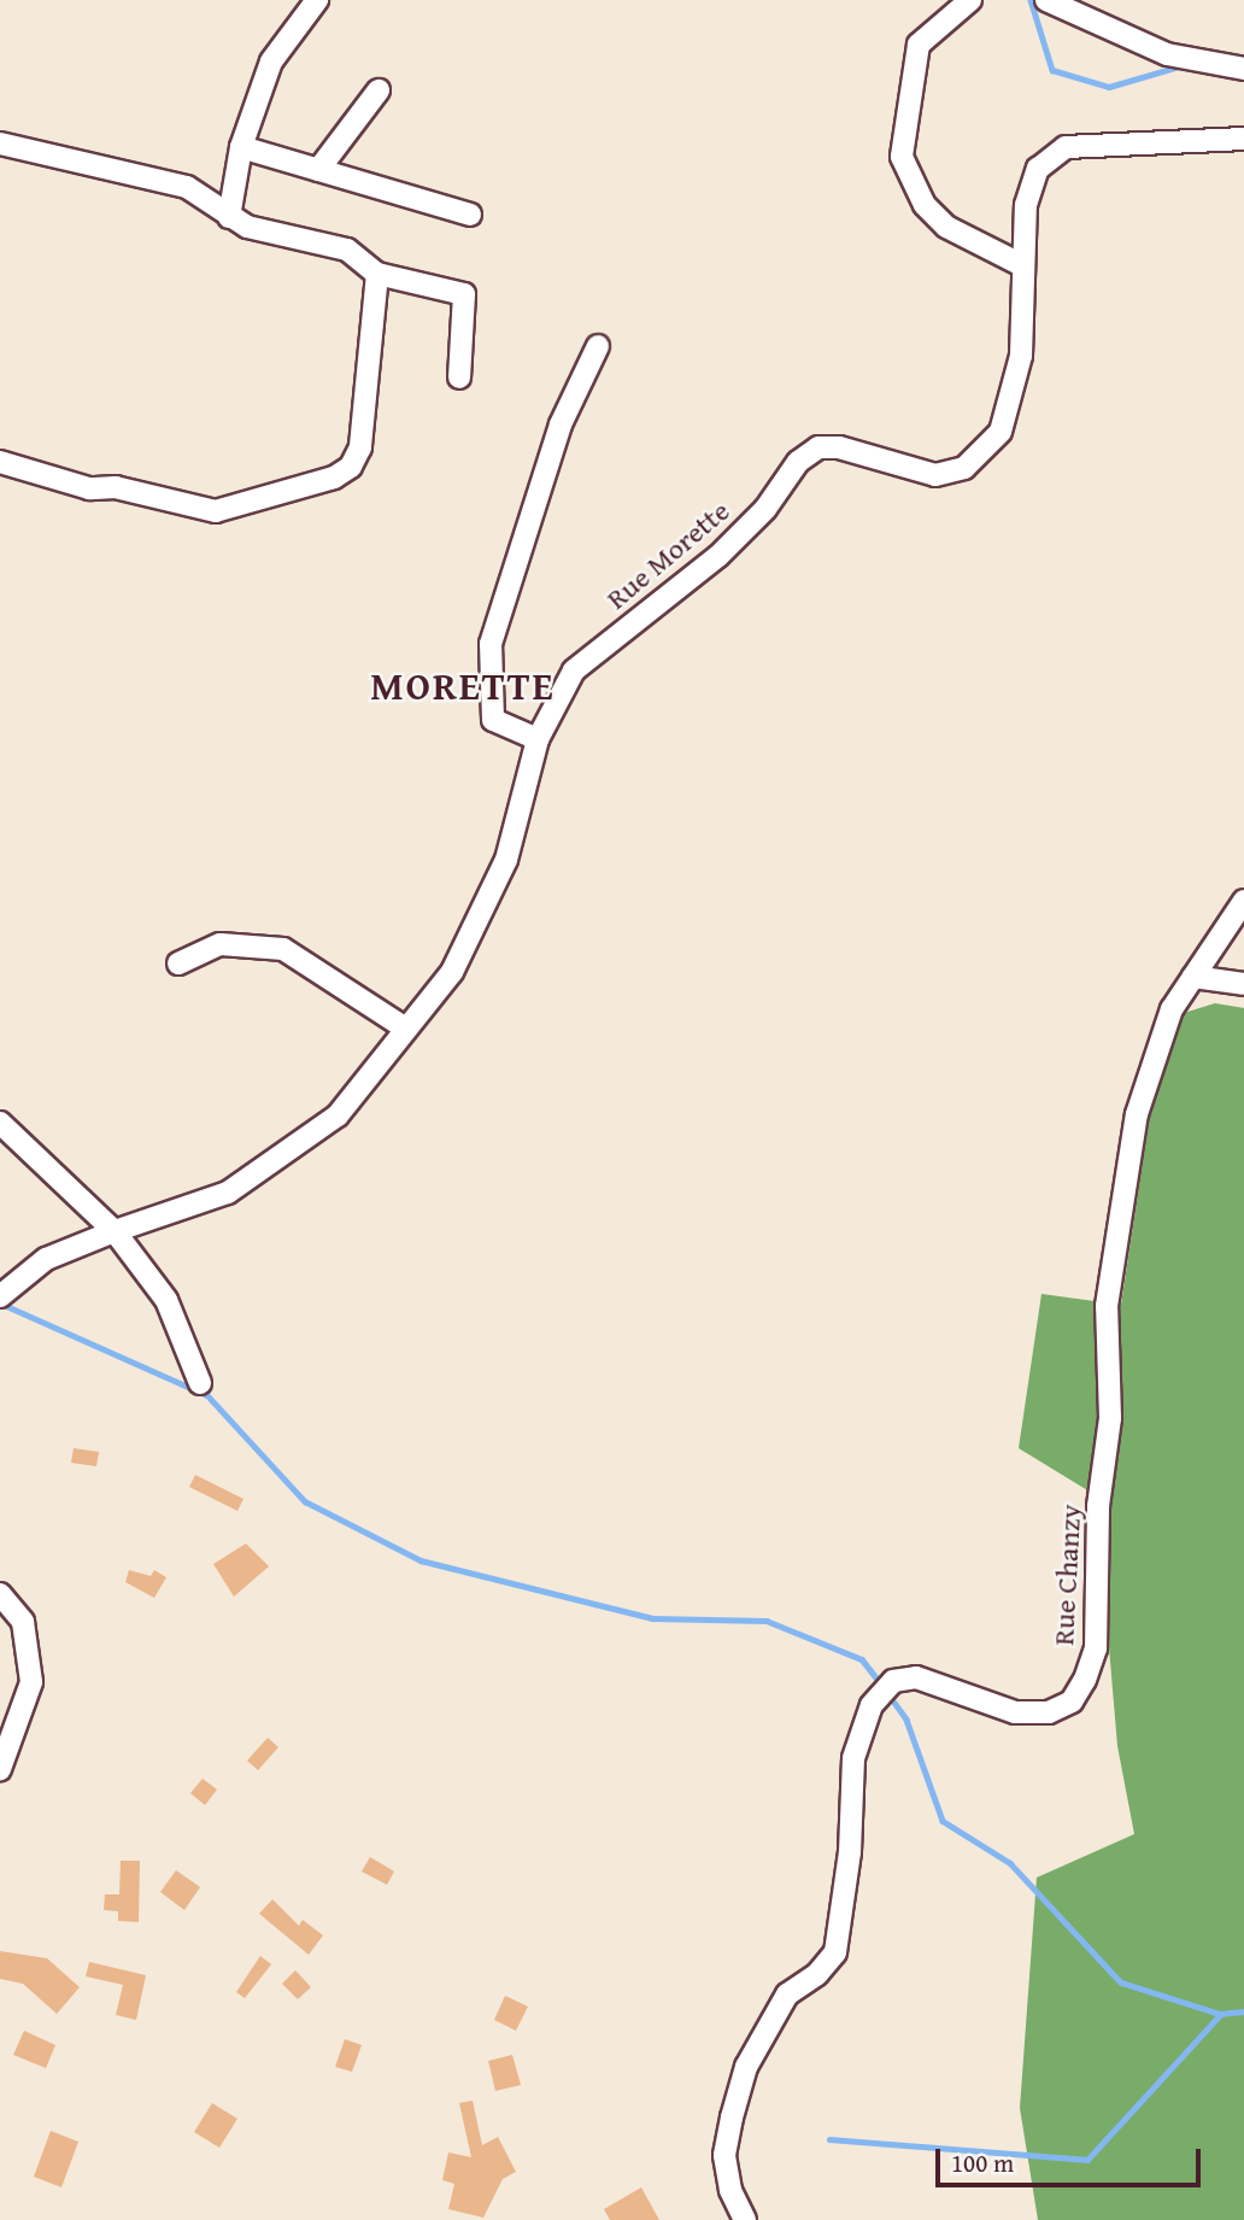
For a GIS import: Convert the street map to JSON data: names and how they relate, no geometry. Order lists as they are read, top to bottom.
{
  "streets": {
    "street": ["Rue Morette", "Rue Chanzy"]
  },
  "districts": ["MORETTE"],
  "scale_bar": "100 m"
}
